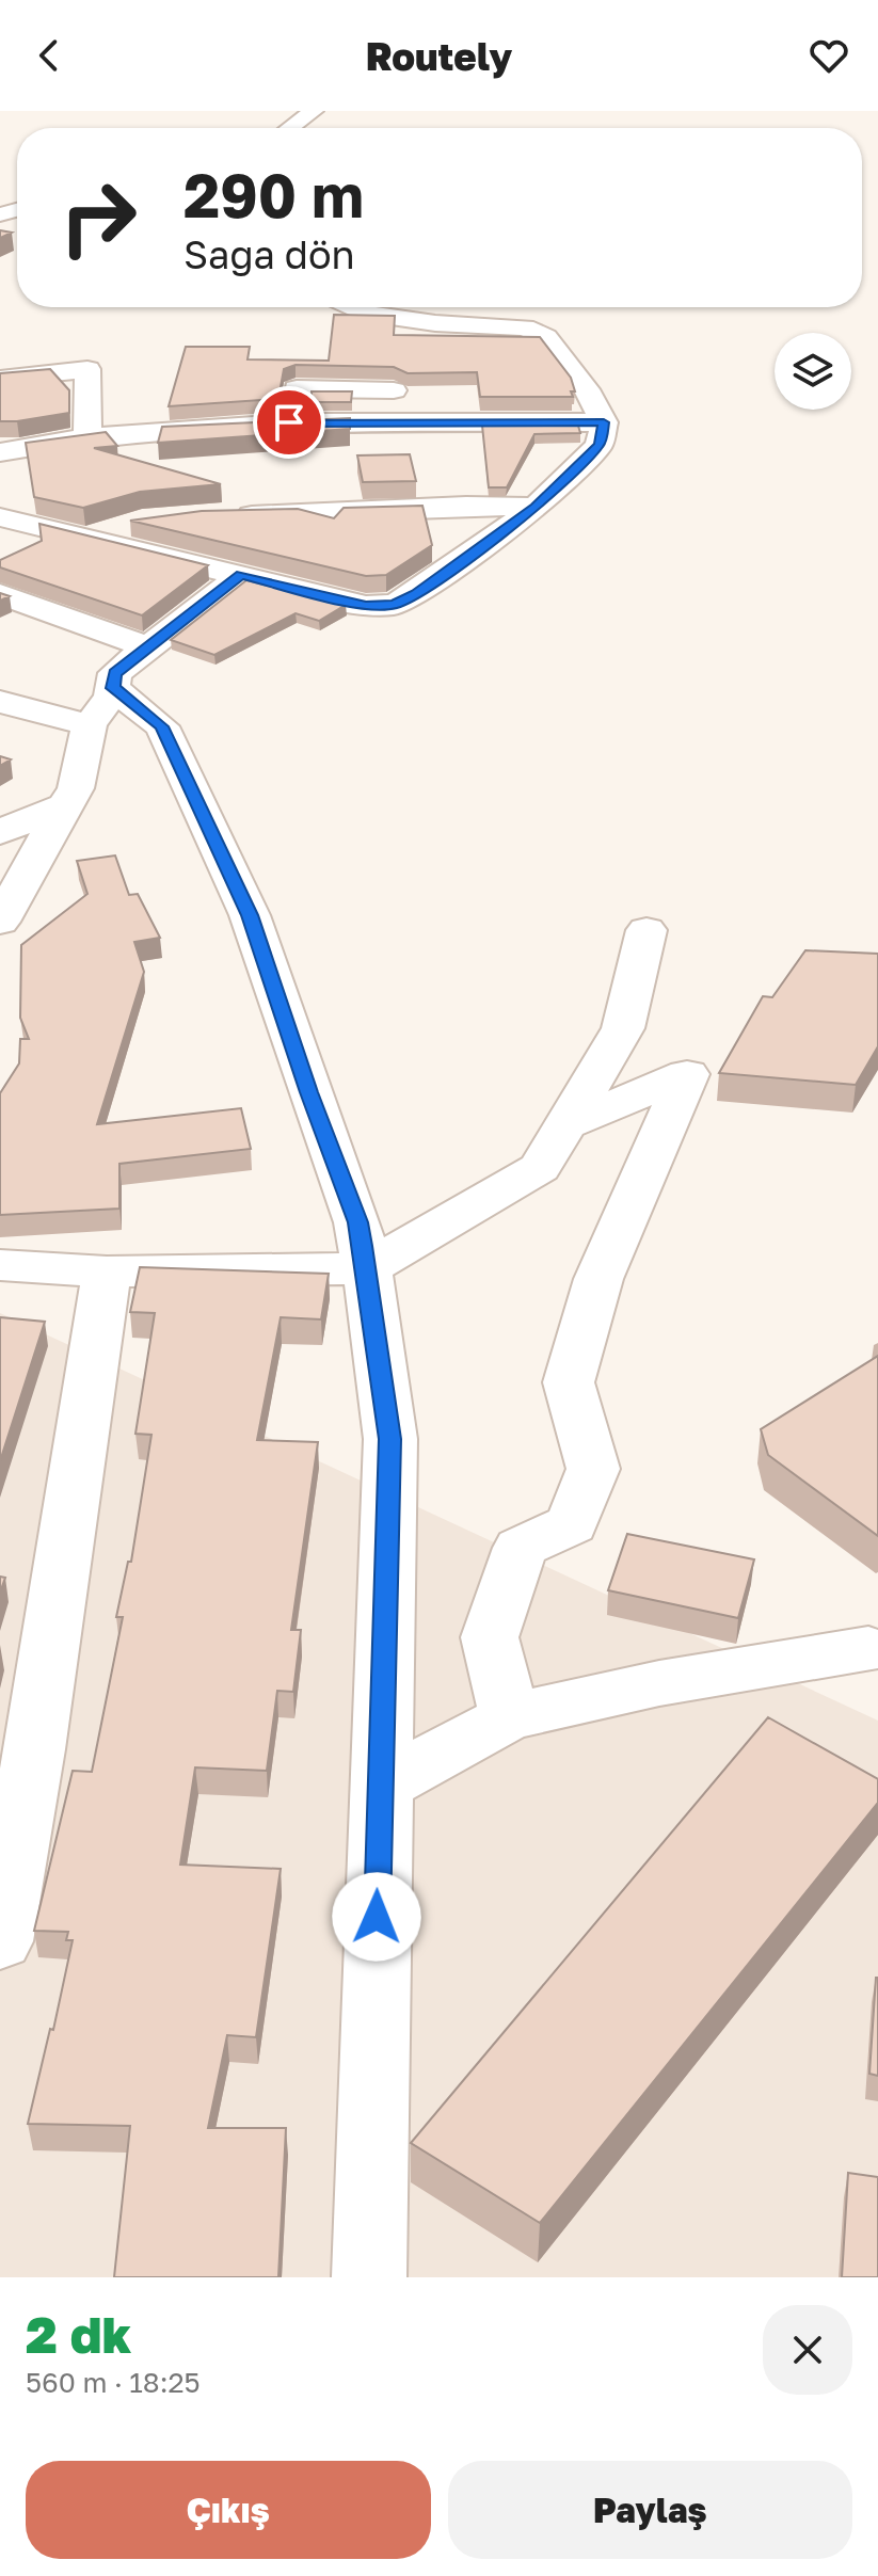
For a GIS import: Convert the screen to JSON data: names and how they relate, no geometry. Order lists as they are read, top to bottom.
{
  "page": {
    "header": "Routely",
    "turn": ["290 m", "Sağa dön"],
    "heading": ["2 dk", "560 m · 18:25"],
    "buttons": ["Çıkış", "Paylaş"]
  }
}
